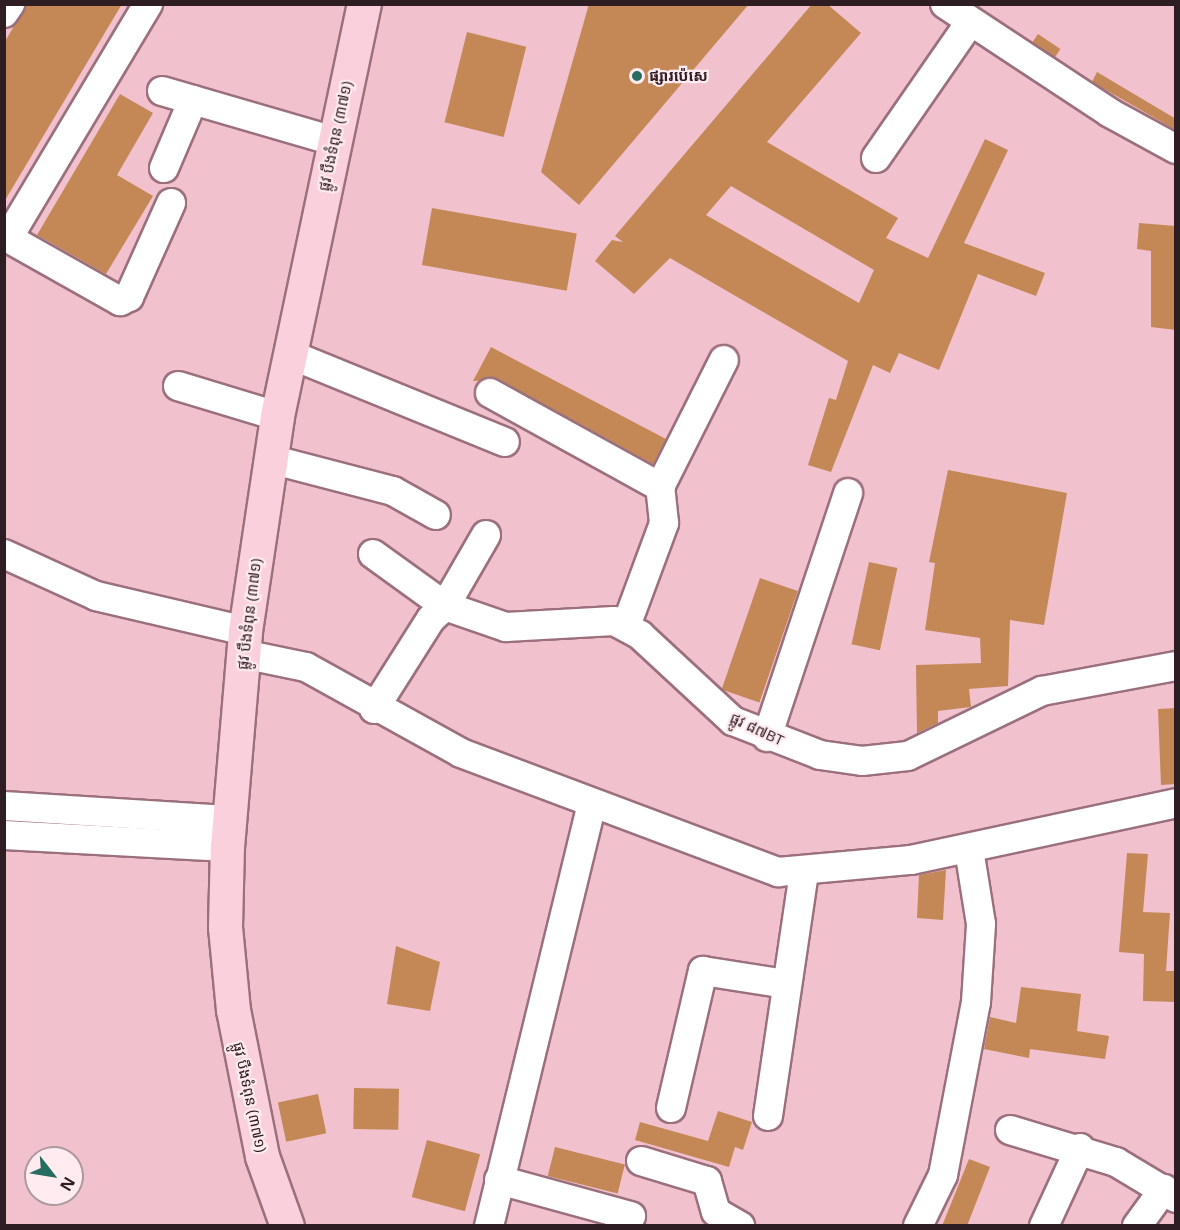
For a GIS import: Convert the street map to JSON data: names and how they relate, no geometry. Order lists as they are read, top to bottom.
{
  "streets": {
    "main road": ["ផ្លូវ បឹងទំពុន (៣៧១)"],
    "street": ["ផ្លូវ ៨៧BT"]
  },
  "places": ["ផ្សារប៉េសេ"],
  "north": "bottom right"
}
